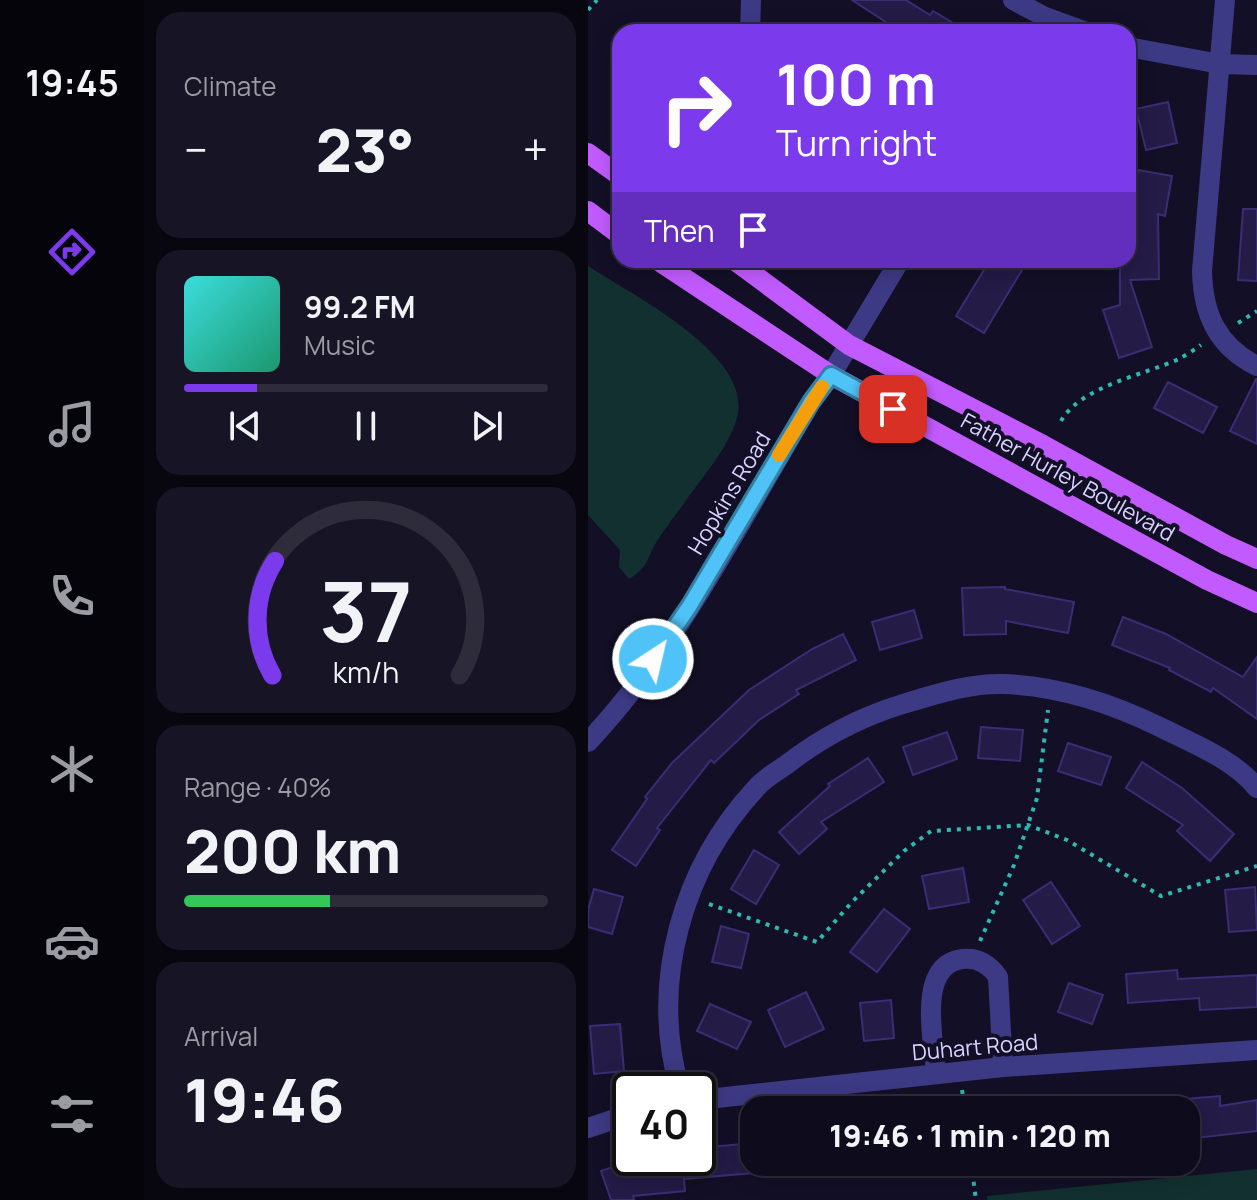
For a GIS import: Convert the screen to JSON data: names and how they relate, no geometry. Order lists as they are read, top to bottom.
{
  "streets": {
    "main road": ["Father Hurley Boulevard"],
    "street": ["Hopkins Road", "Duhart Road"]
  },
  "crossings": [
    ["Father Hurley Boulevard", "Hopkins Road"]
  ],
  "page": {
    "tabs": "19:45",
    "tile": [
      "Climate",
      ["Range · 40%", "200 km"],
      ["Arrival", "19:46"]
    ],
    "turn": ["100 m", "Turn right"],
    "heat": ["−", "23°", "+"],
    "then": "Then",
    "song": ["99.2 FM", "Music"],
    "limit": "40",
    "trip": "19:46 · 1 min · 120 m",
    "gauge": ["37", "km/h"]
  }
}
